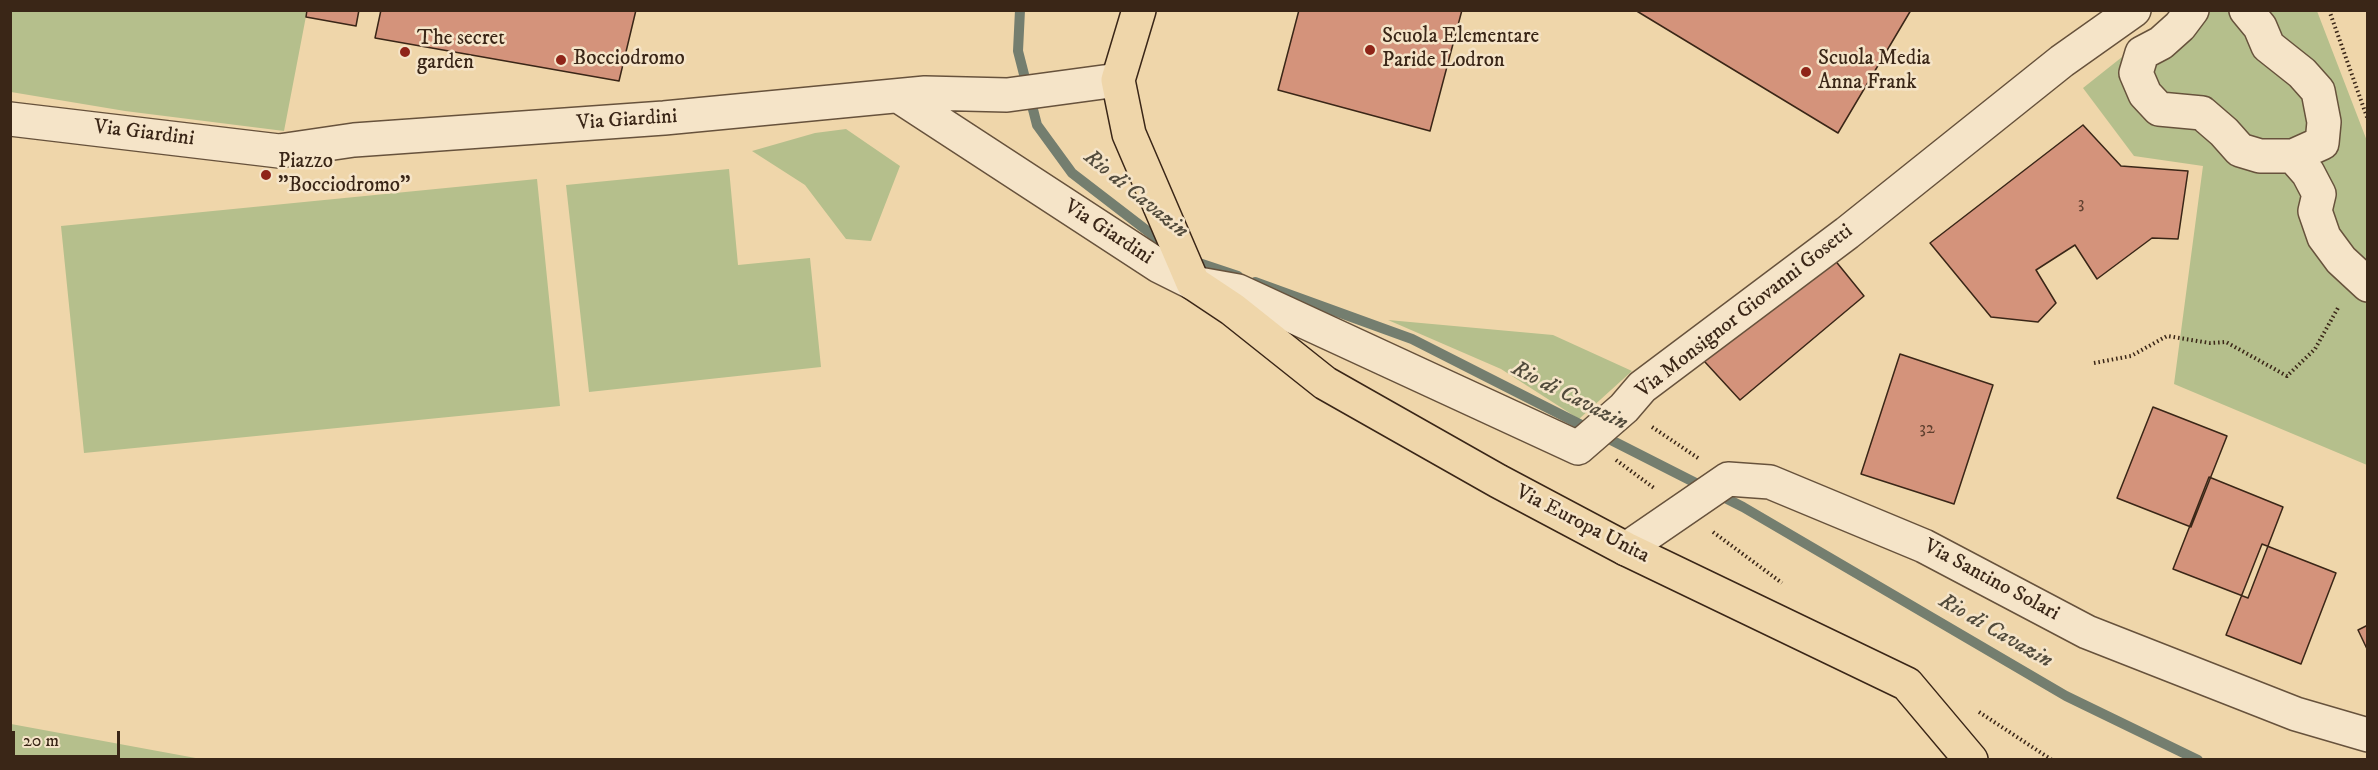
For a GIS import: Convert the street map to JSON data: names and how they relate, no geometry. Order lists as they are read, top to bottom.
{
  "streets": {
    "main road": ["Via Europa Unita"],
    "street": ["Via Giardini", "Via Monsignor Giovanni Gosetti", "Via Santino Solari"]
  },
  "crossings": [
    ["Via Giardini", "Via Europa Unita"],
    ["Via Europa Unita", "Via Santino Solari"]
  ],
  "water": ["Rio di Cavazin"],
  "places": [
    "Scuola Elementare Paride Lodron",
    "The secret garden",
    "Bocciodromo",
    "Scuola Media Anna Frank",
    "Piazzo \"Bocciodromo\""
  ],
  "house_numbers": ["3", "32"],
  "scale_bar": "20 m"
}
